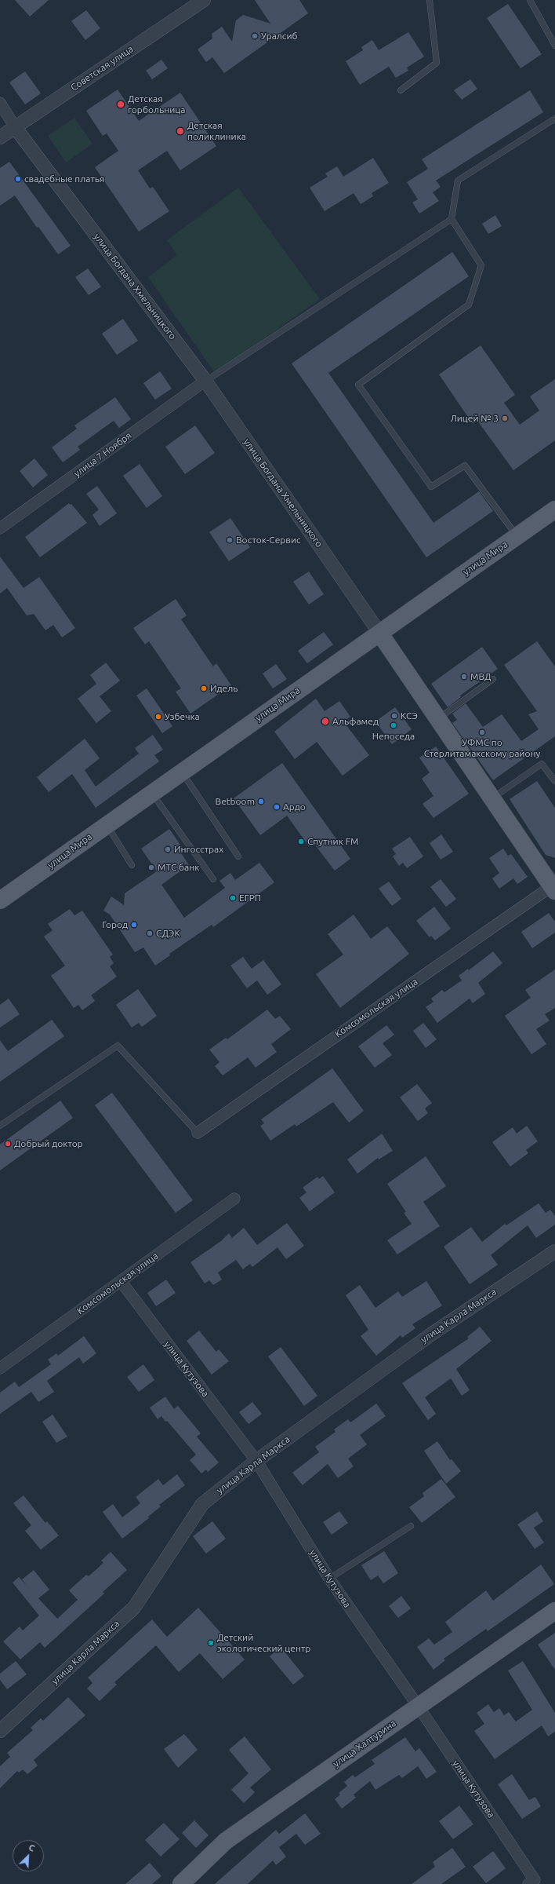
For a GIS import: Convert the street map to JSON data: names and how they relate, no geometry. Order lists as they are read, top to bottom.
{
  "streets": {
    "main road": ["улица Богдана Хмельницкого", "улица Мира", "улица Халтурина"],
    "street": [
      "Советская улица",
      "улица 7 Ноября",
      "Комсомольская улица",
      "улица Карла Маркса",
      "улица Кутузова"
    ]
  },
  "crossings": [
    ["Советская улица", "улица Богдана Хмельницкого"],
    ["улица Богдана Хмельницкого", "улица 7 Ноября"],
    ["улица Богдана Хмельницкого", "улица Мира"],
    ["улица Богдана Хмельницкого", "Комсомольская улица"],
    ["Комсомольская улица", "улица Кутузова"],
    ["улица Карла Маркса", "улица Кутузова"],
    ["улица Кутузова", "улица Халтурина"]
  ],
  "places": [
    "Уралсиб",
    "Детская горбольница",
    "Детская поликлиника",
    "свадебные платья",
    "Лицей № 3",
    "Восток-Сервис",
    "МВД",
    "Идель",
    "КСЭ",
    "Узбечка",
    "Альфамед",
    "Непоседа",
    "УФМС по Стерлитамакскому району",
    "Betboom",
    "Ардо",
    "Спутник FM",
    "Ингосстрах",
    "МТС банк",
    "ЕГРП",
    "Город",
    "СДЭК",
    "Добрый доктор",
    "Детский экологический центр"
  ],
  "north": "top right"
}
